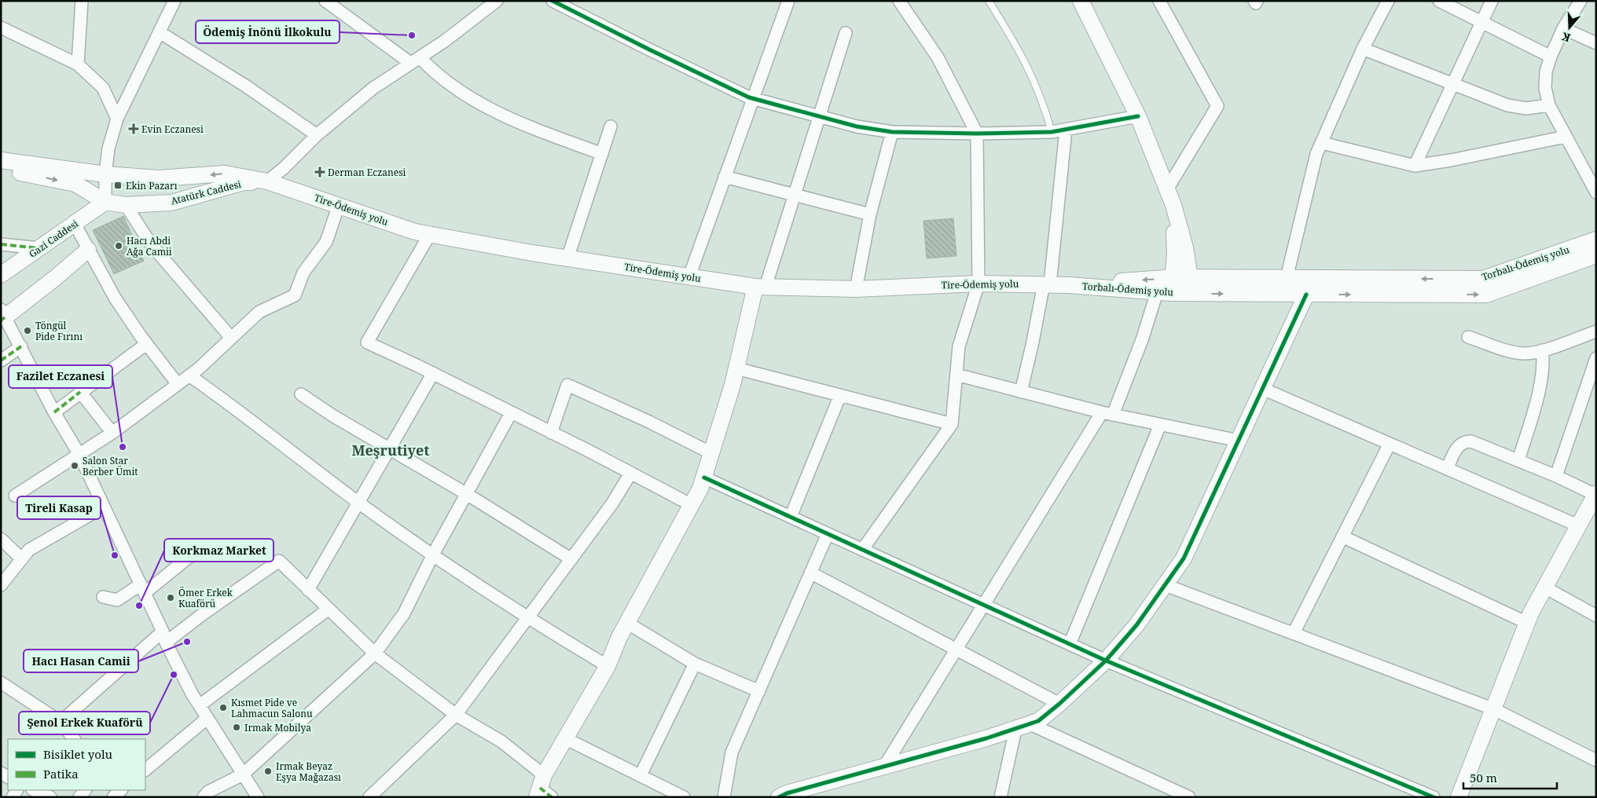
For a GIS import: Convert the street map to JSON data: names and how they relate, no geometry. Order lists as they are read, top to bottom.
{
  "streets": {
    "main road": [
      "Atatürk Caddesi",
      "Tire-Ödemiş yolu",
      "Gazi Caddesi",
      "Torbalı-Ödemiş yolu"
    ]
  },
  "crossings": [
    ["Atatürk Caddesi", "Tire-Ödemiş yolu"],
    ["Atatürk Caddesi", "Gazi Caddesi"],
    ["Tire-Ödemiş yolu", "Torbalı-Ödemiş yolu"]
  ],
  "districts": ["Meşrutiyet"],
  "places": {
    "other": [
      "Ödemiş İnönü İlkokulu",
      "Hacı Abdi Ağa Camii",
      "Töngül Pide Fırını",
      "Fazilet Eczanesi",
      "Salon Star Berber Ümit",
      "Tireli Kasap",
      "Ömer Erkek Kuaförü",
      "Korkmaz Market",
      "Hacı Hasan Camii",
      "Şenol Erkek Kuaförü",
      "Kısmet Pide ve Lahmacun Salonu",
      "Irmak Mobilya",
      "Irmak Beyaz Eşya Mağazası"
    ],
    "health": ["Evin Eczanesi", "Derman Eczanesi"],
    "transit": ["Ekin Pazarı"]
  },
  "legend": ["Bisiklet yolu", "Patika"],
  "scale_bar": "50 m",
  "north": "bottom"
}
